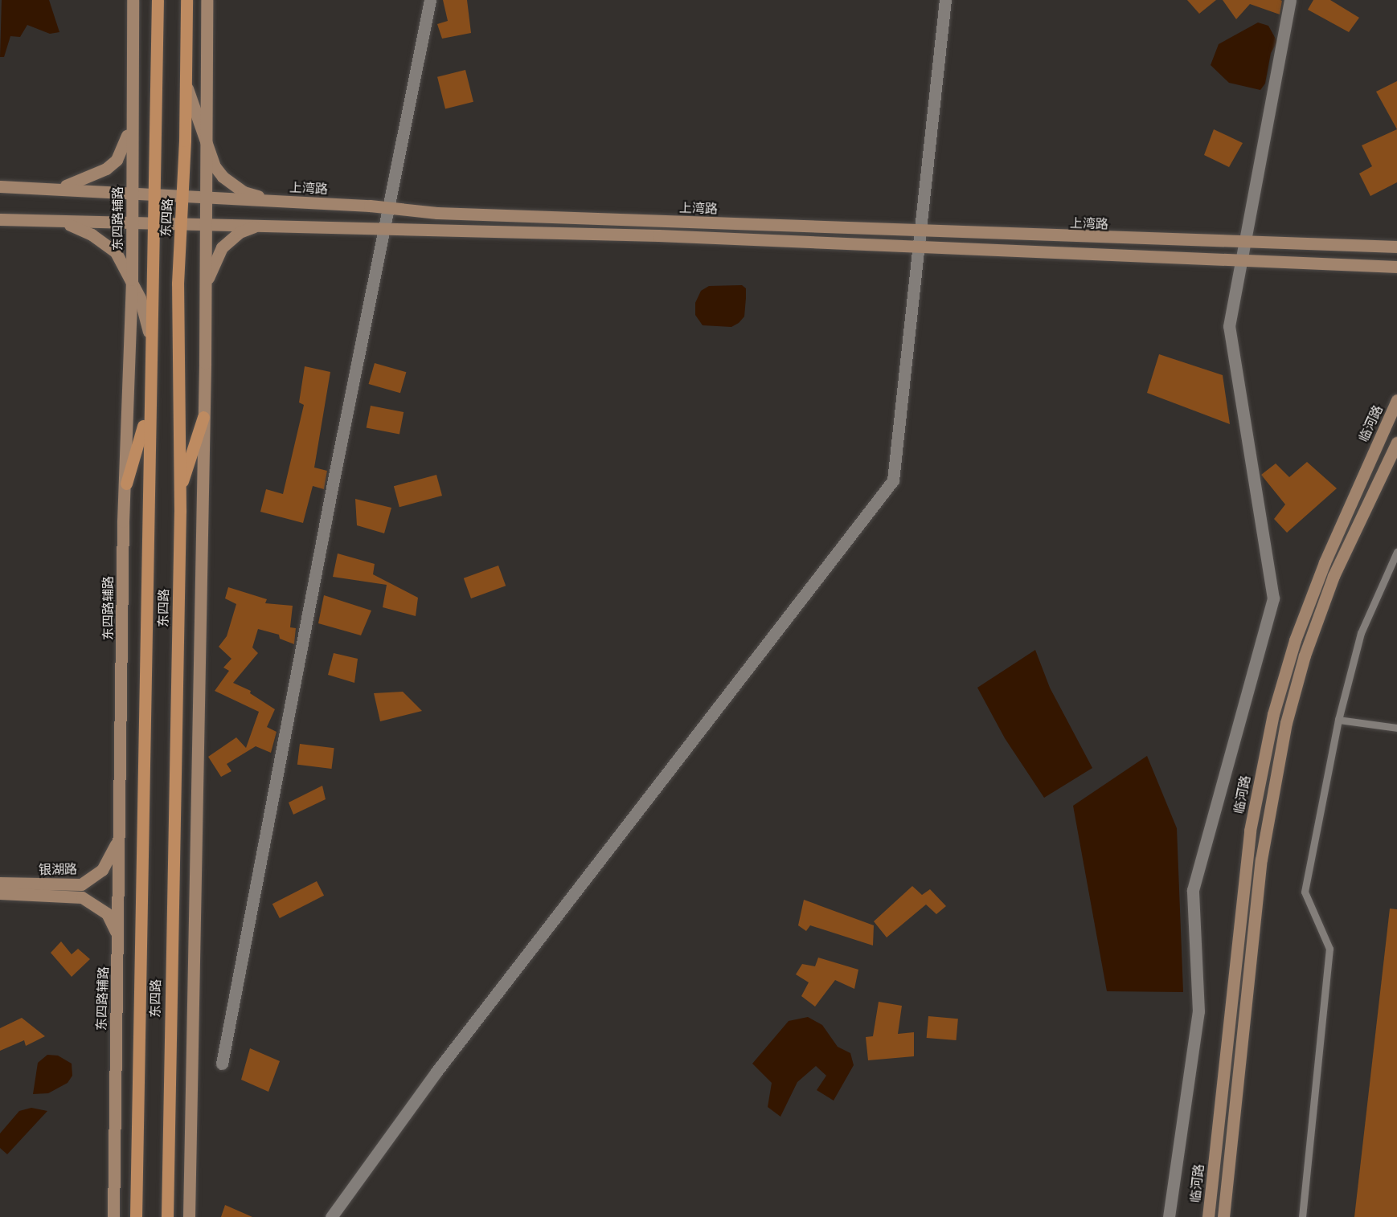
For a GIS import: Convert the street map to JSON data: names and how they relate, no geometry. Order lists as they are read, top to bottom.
{
  "streets": {
    "main road": [
      "上湾路",
      "东四路",
      "东四路辅路",
      "临河路",
      "银湖路"
    ]
  },
  "crossings": [
    ["上湾路", "东四路"],
    ["上湾路", "东四路辅路"],
    ["东四路辅路", "银湖路"]
  ]
}
